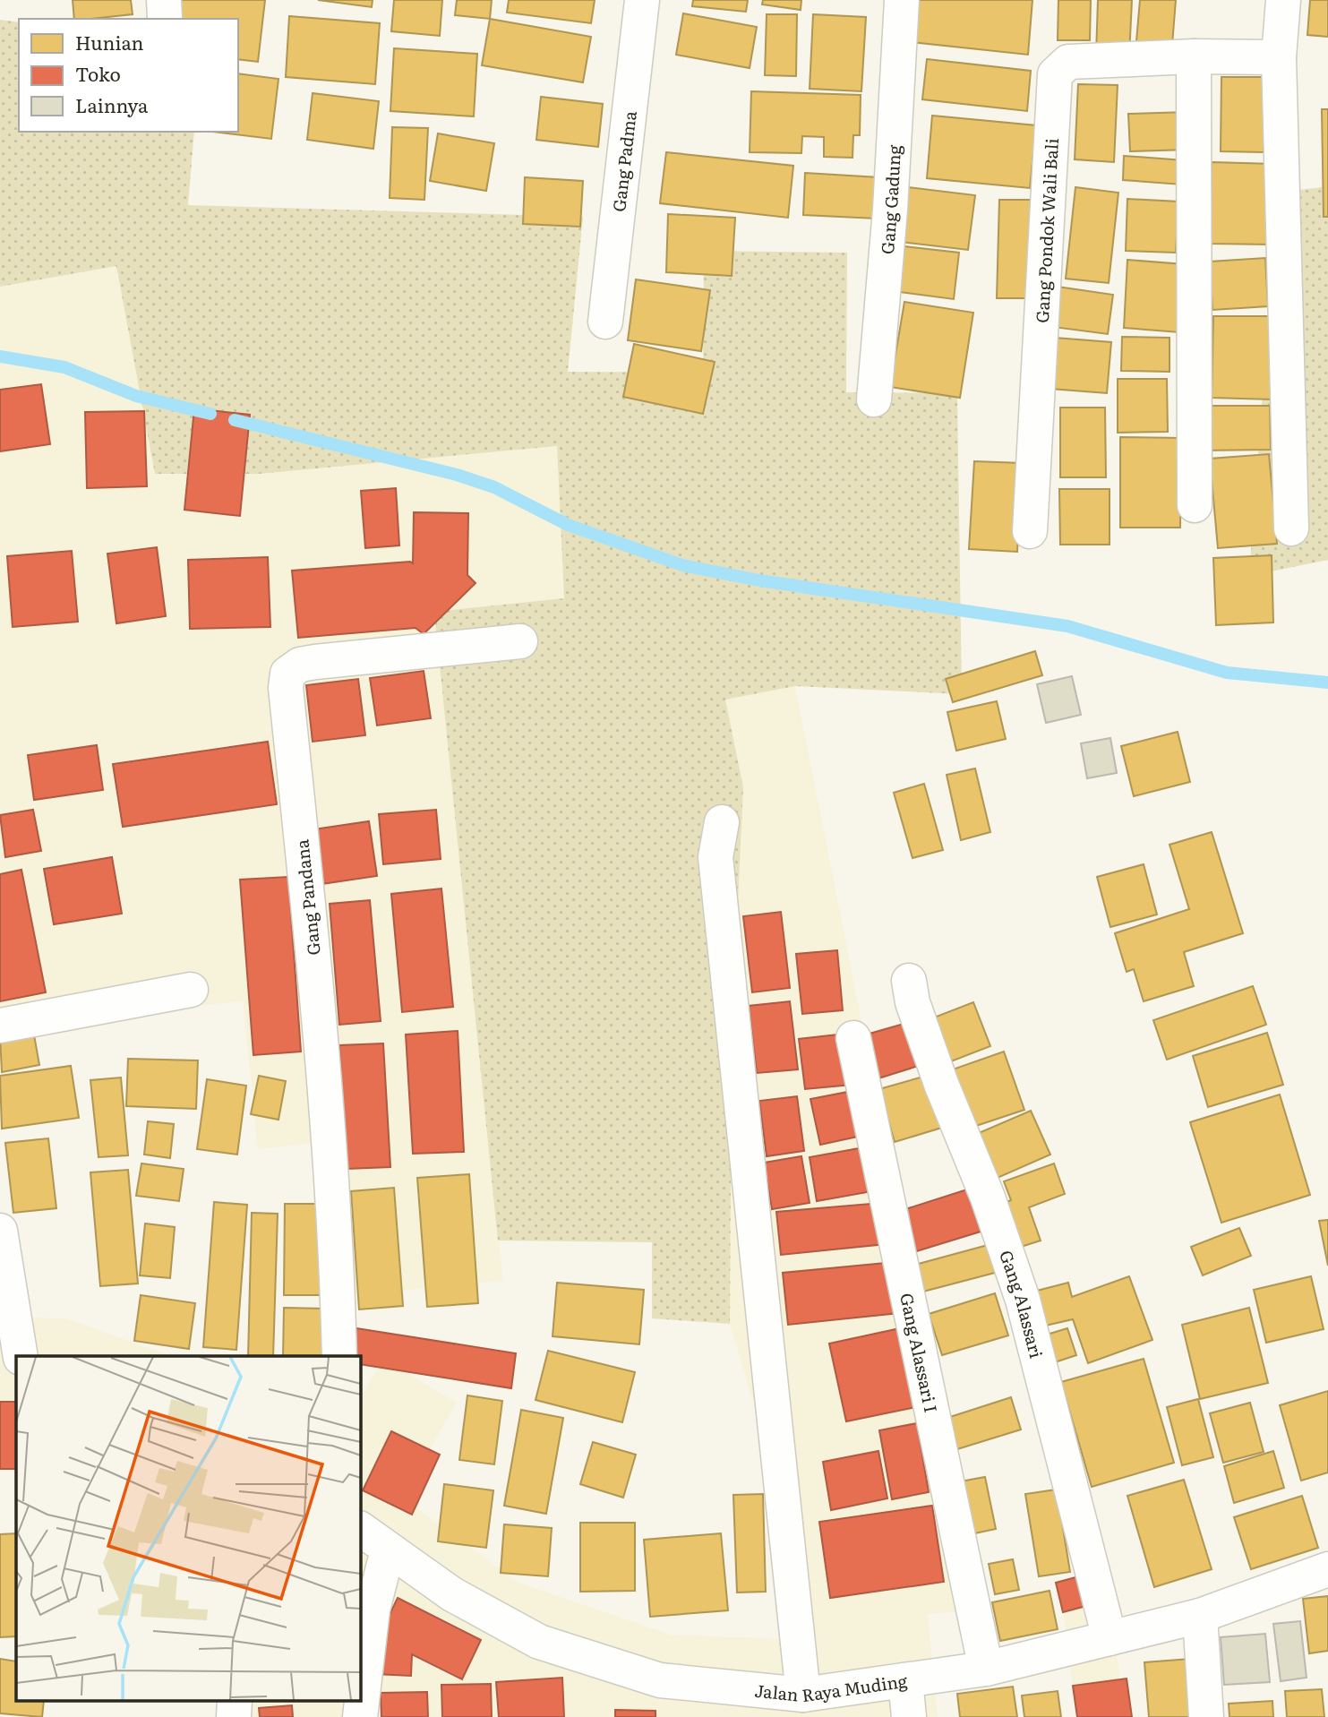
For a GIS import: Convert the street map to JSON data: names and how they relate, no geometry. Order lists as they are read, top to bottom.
{
  "streets": {
    "street": [
      "Gang Padma",
      "Gang Gadung",
      "Gang Pondok Wali Bali",
      "Gang Pandana",
      "Gang Alassari",
      "Gang Alassari I",
      "Jalan Raya Muding"
    ]
  },
  "crossings": [
    ["Gang Alassari", "Jalan Raya Muding"],
    ["Gang Alassari I", "Jalan Raya Muding"]
  ],
  "legend": ["Hunian", "Toko", "Lainnya"]
}
